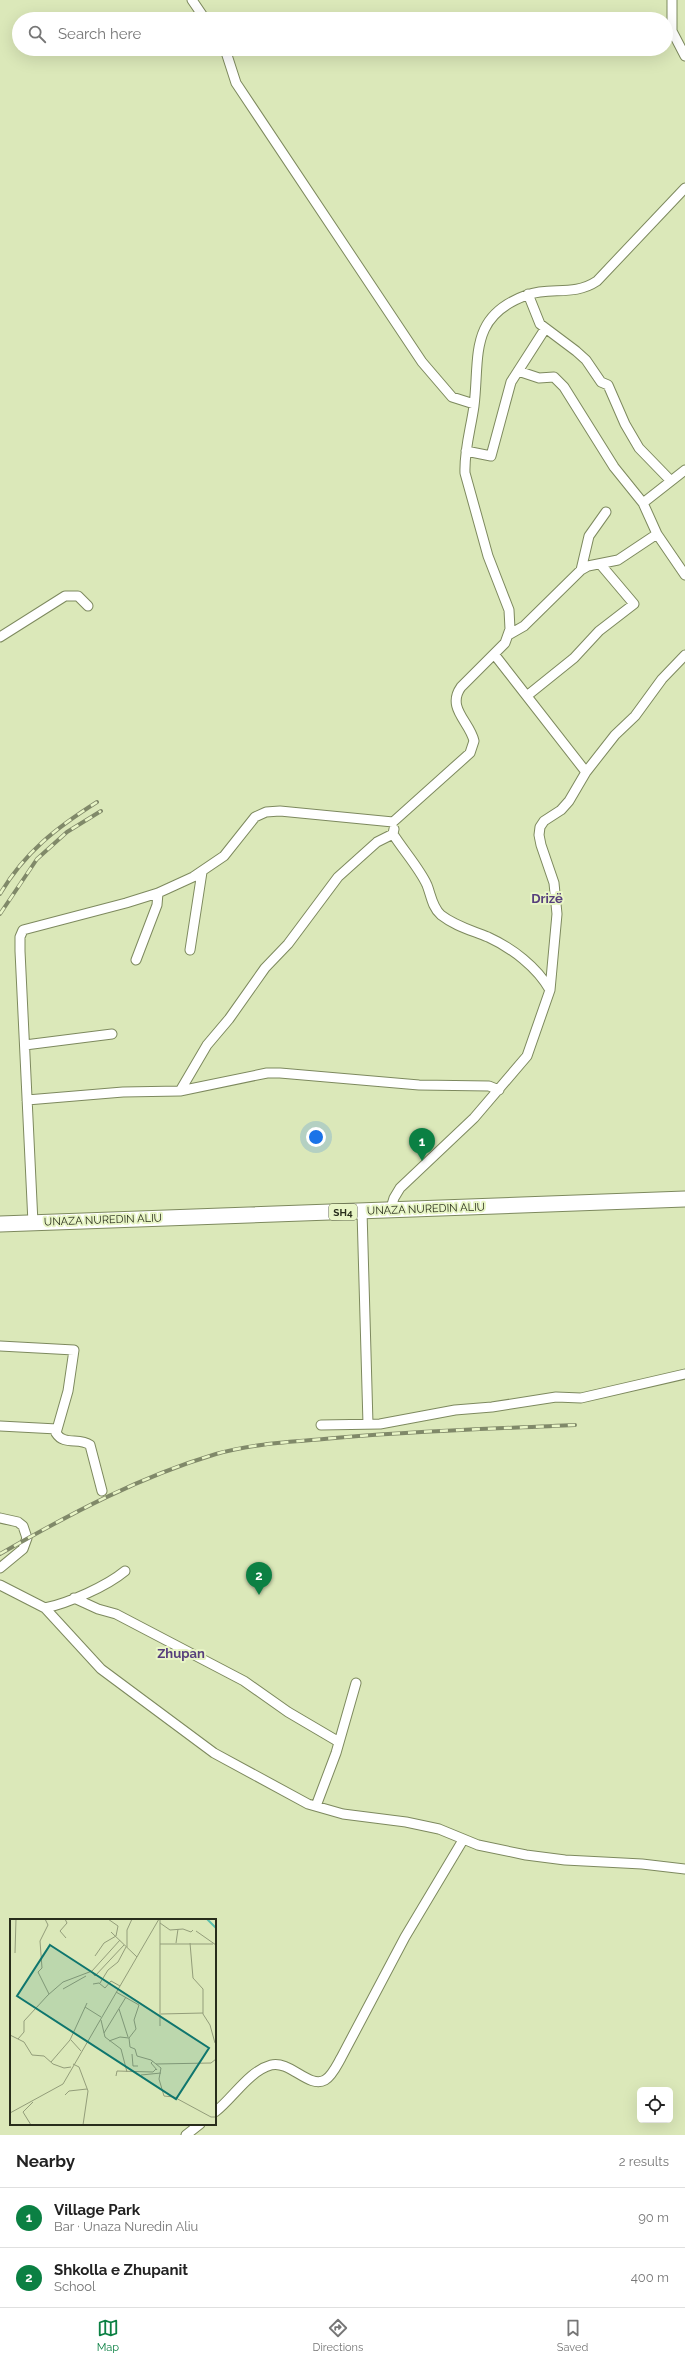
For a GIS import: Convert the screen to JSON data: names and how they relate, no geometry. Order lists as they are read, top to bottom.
{
  "streets": {
    "main road": ["UNAZA NUREDIN ALIU", "SH4"]
  },
  "districts": ["Drizë", "Zhupan"],
  "page": {
    "search": "Search here",
    "pins": ["1", "2"],
    "heading": ["Nearby", "2 results"],
    "list": [
      {
        "mark": "1",
        "name": "Village Park",
        "note": "Bar · Unaza Nuredin Aliu",
        "value": "90 m"
      },
      {
        "mark": "2",
        "name": "Shkolla e Zhupanit",
        "note": "School",
        "value": "400 m"
      }
    ],
    "nav": ["Map", "Directions", "Saved"]
  }
}
